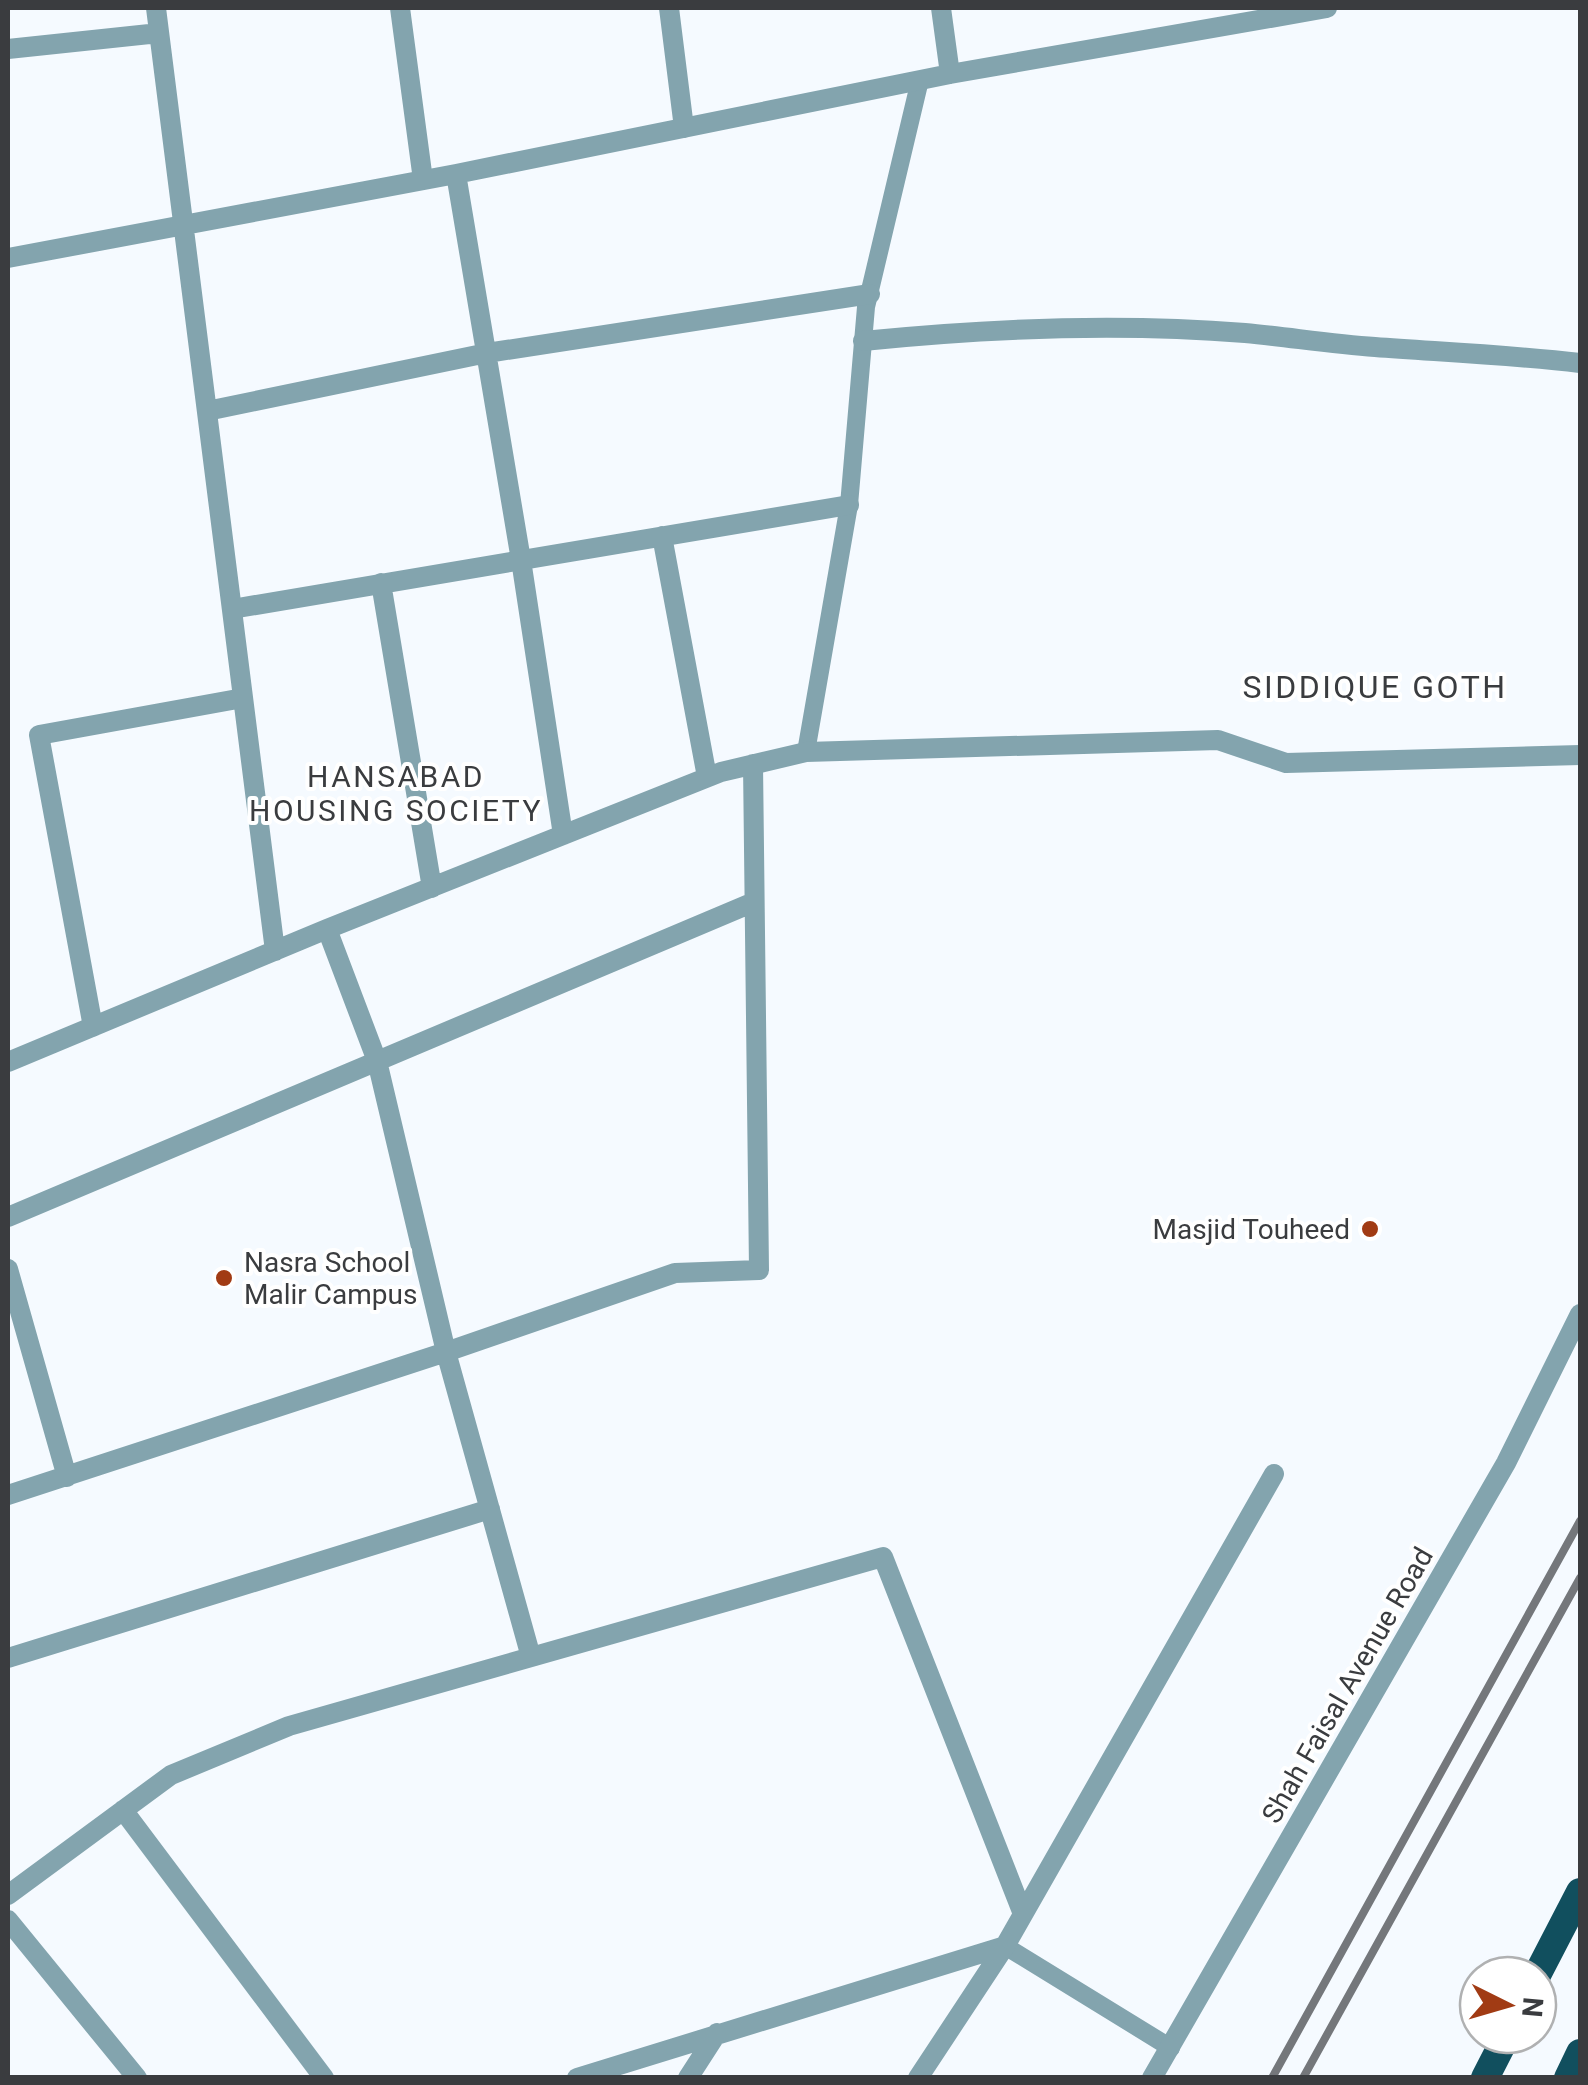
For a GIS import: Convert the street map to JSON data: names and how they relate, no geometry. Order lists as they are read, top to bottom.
{
  "streets": {
    "street": ["Shah Faisal Avenue Road"]
  },
  "districts": ["SIDDIQUE GOTH", "HANSABAD HOUSING SOCIETY"],
  "places": ["Masjid Touheed", "Nasra School Malir Campus"],
  "north": "right"
}
